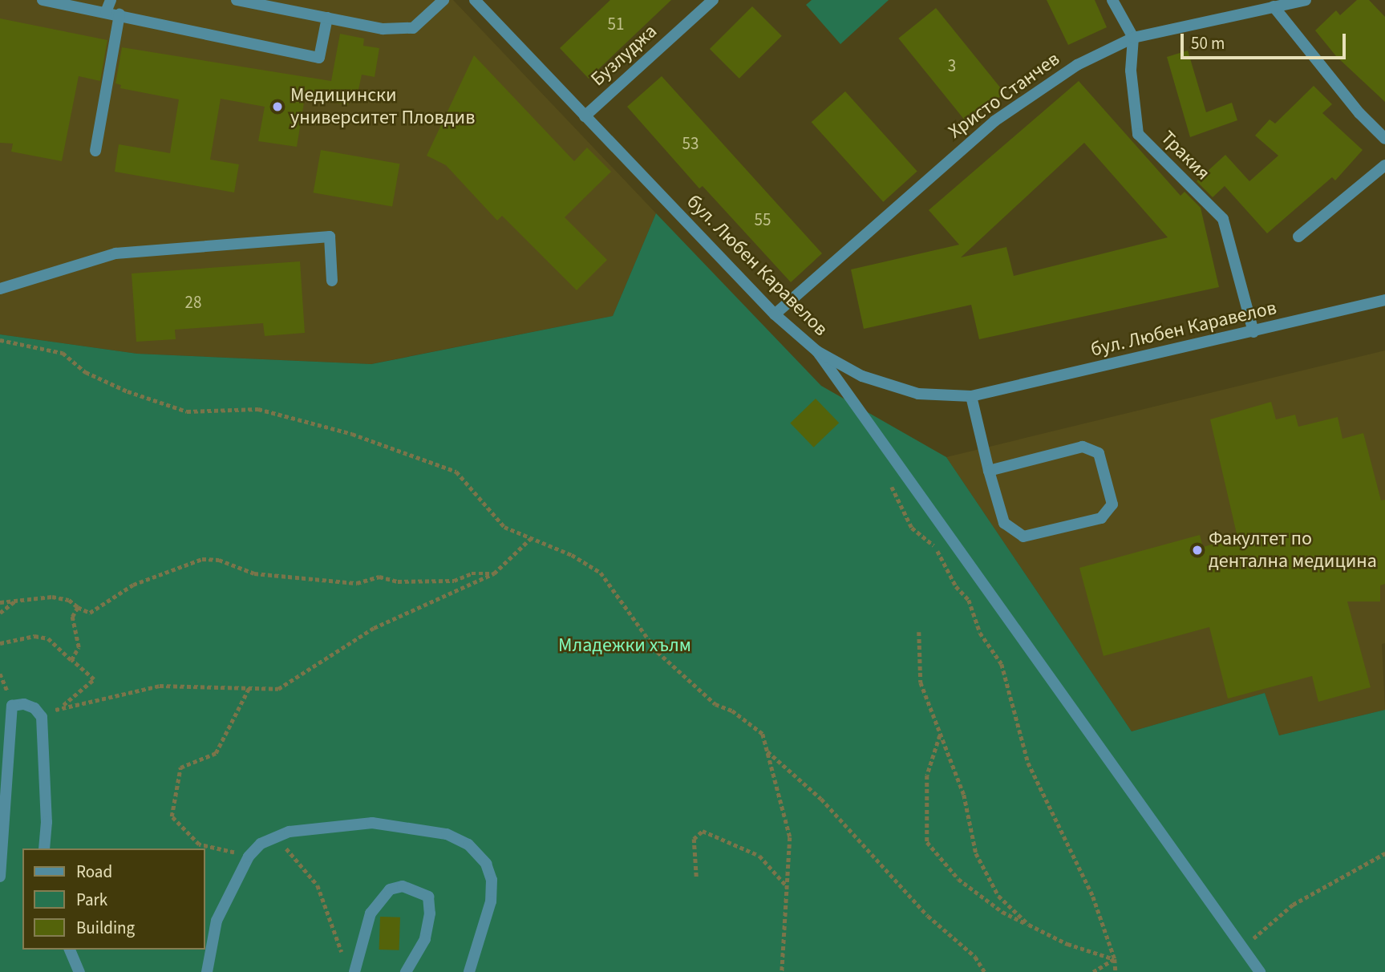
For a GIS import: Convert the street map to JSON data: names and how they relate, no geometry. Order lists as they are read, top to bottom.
{
  "streets": {
    "street": [
      "Бузлуджа",
      "Христо Станчев",
      "Тракия",
      "бул. Любен Каравелов"
    ]
  },
  "crossings": [
    ["Бузлуджа", "бул. Любен Каравелов"],
    ["Христо Станчев", "Тракия"],
    ["Христо Станчев", "бул. Любен Каравелов"],
    ["Тракия", "бул. Любен Каравелов"]
  ],
  "parks": ["Младежки хълм"],
  "places": ["Медицински университет Пловдив", "Факултет по дентална медицина"],
  "house_numbers": [
    "51",
    "3",
    "53",
    "55",
    "28"
  ],
  "legend": ["Road", "Park", "Building"],
  "scale_bar": "50 m"
}
